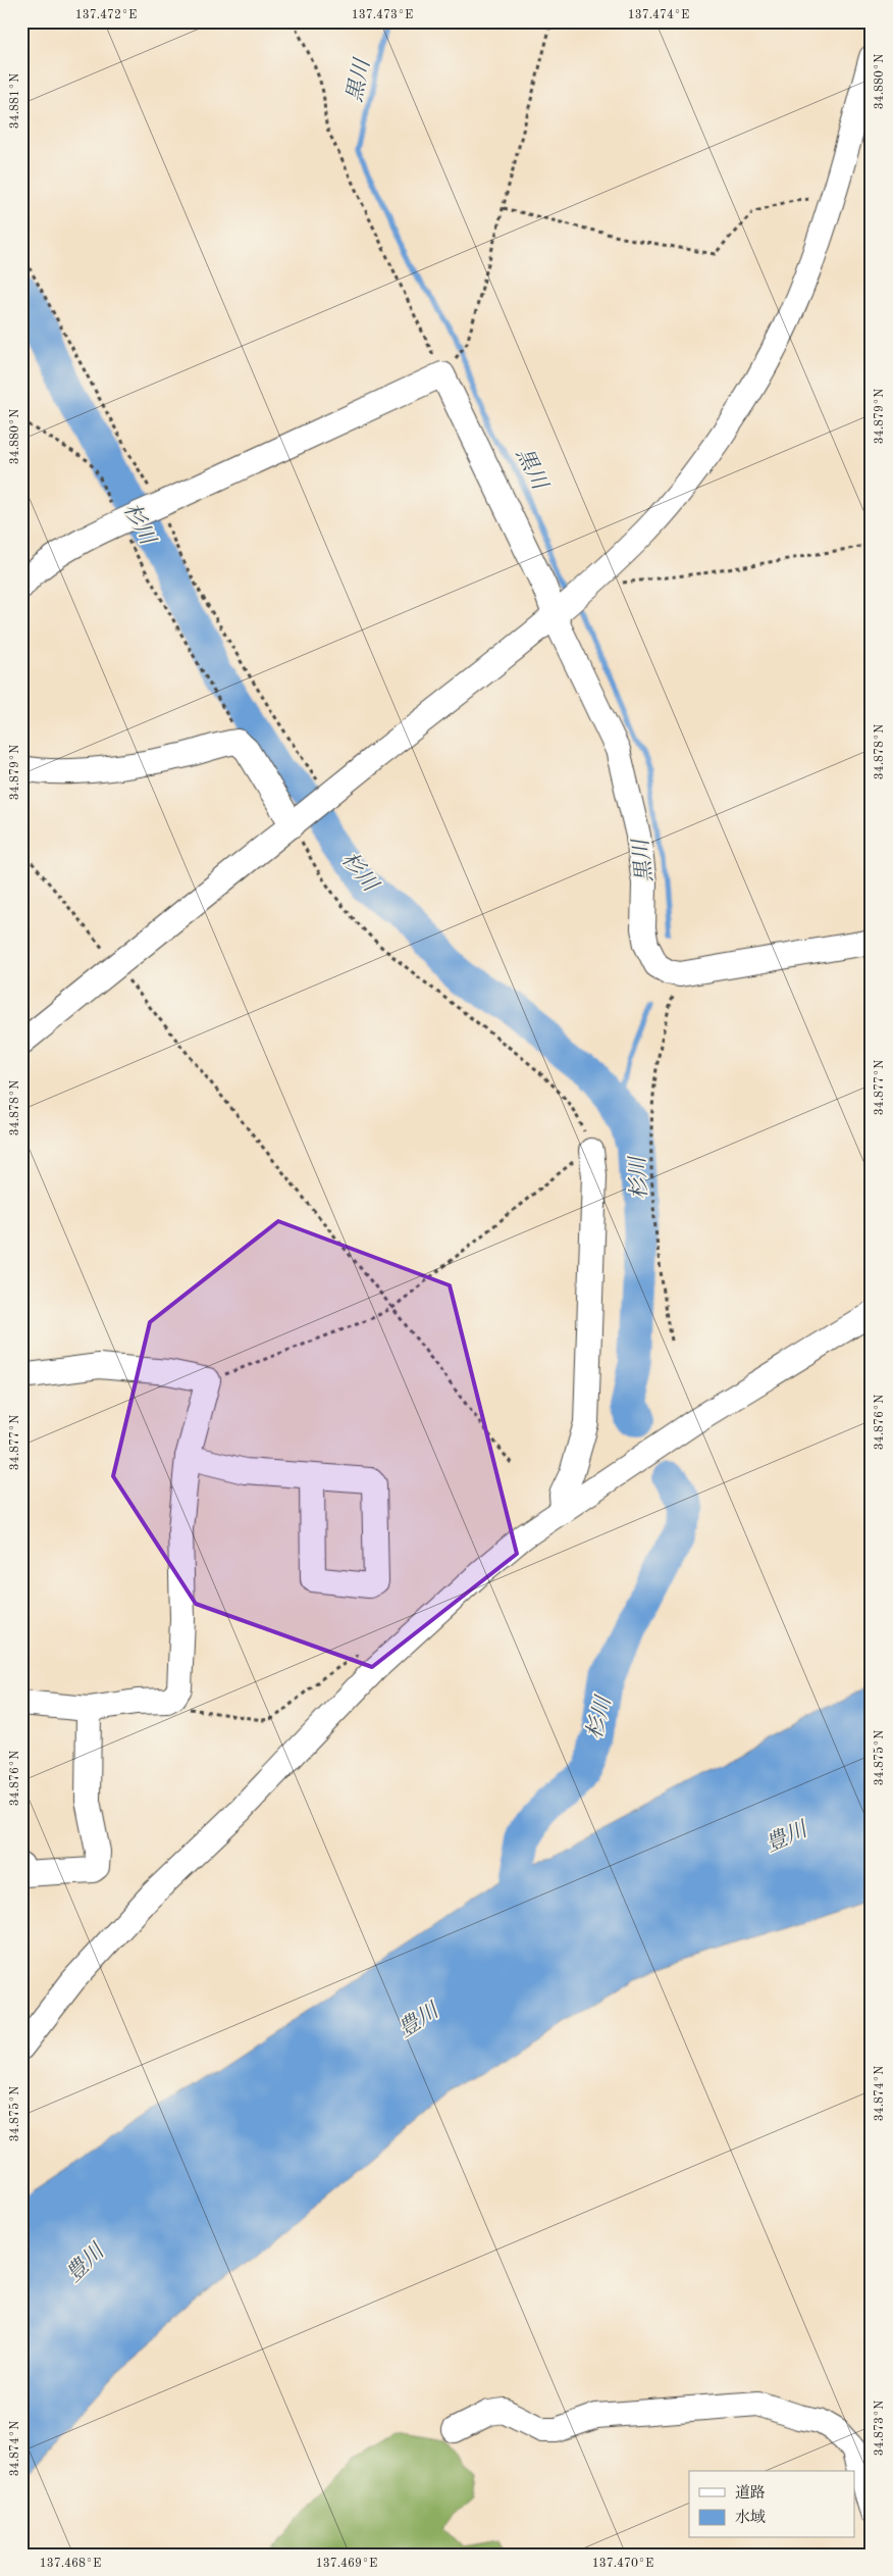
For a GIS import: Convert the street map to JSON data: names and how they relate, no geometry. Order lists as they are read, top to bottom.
{
  "water": ["黒川", "杉川", "豊川"],
  "legend": ["道路", "水域"],
  "coordinates": [
    "137.472°E",
    "137.473°E",
    "137.474°E",
    "34.880°N",
    "34.881°N",
    "34.879°N",
    "34.878°N",
    "34.877°N",
    "34.876°N",
    "34.875°N",
    "34.874°N",
    "34.873°N",
    "137.468°E",
    "137.469°E",
    "137.470°E"
  ]
}
